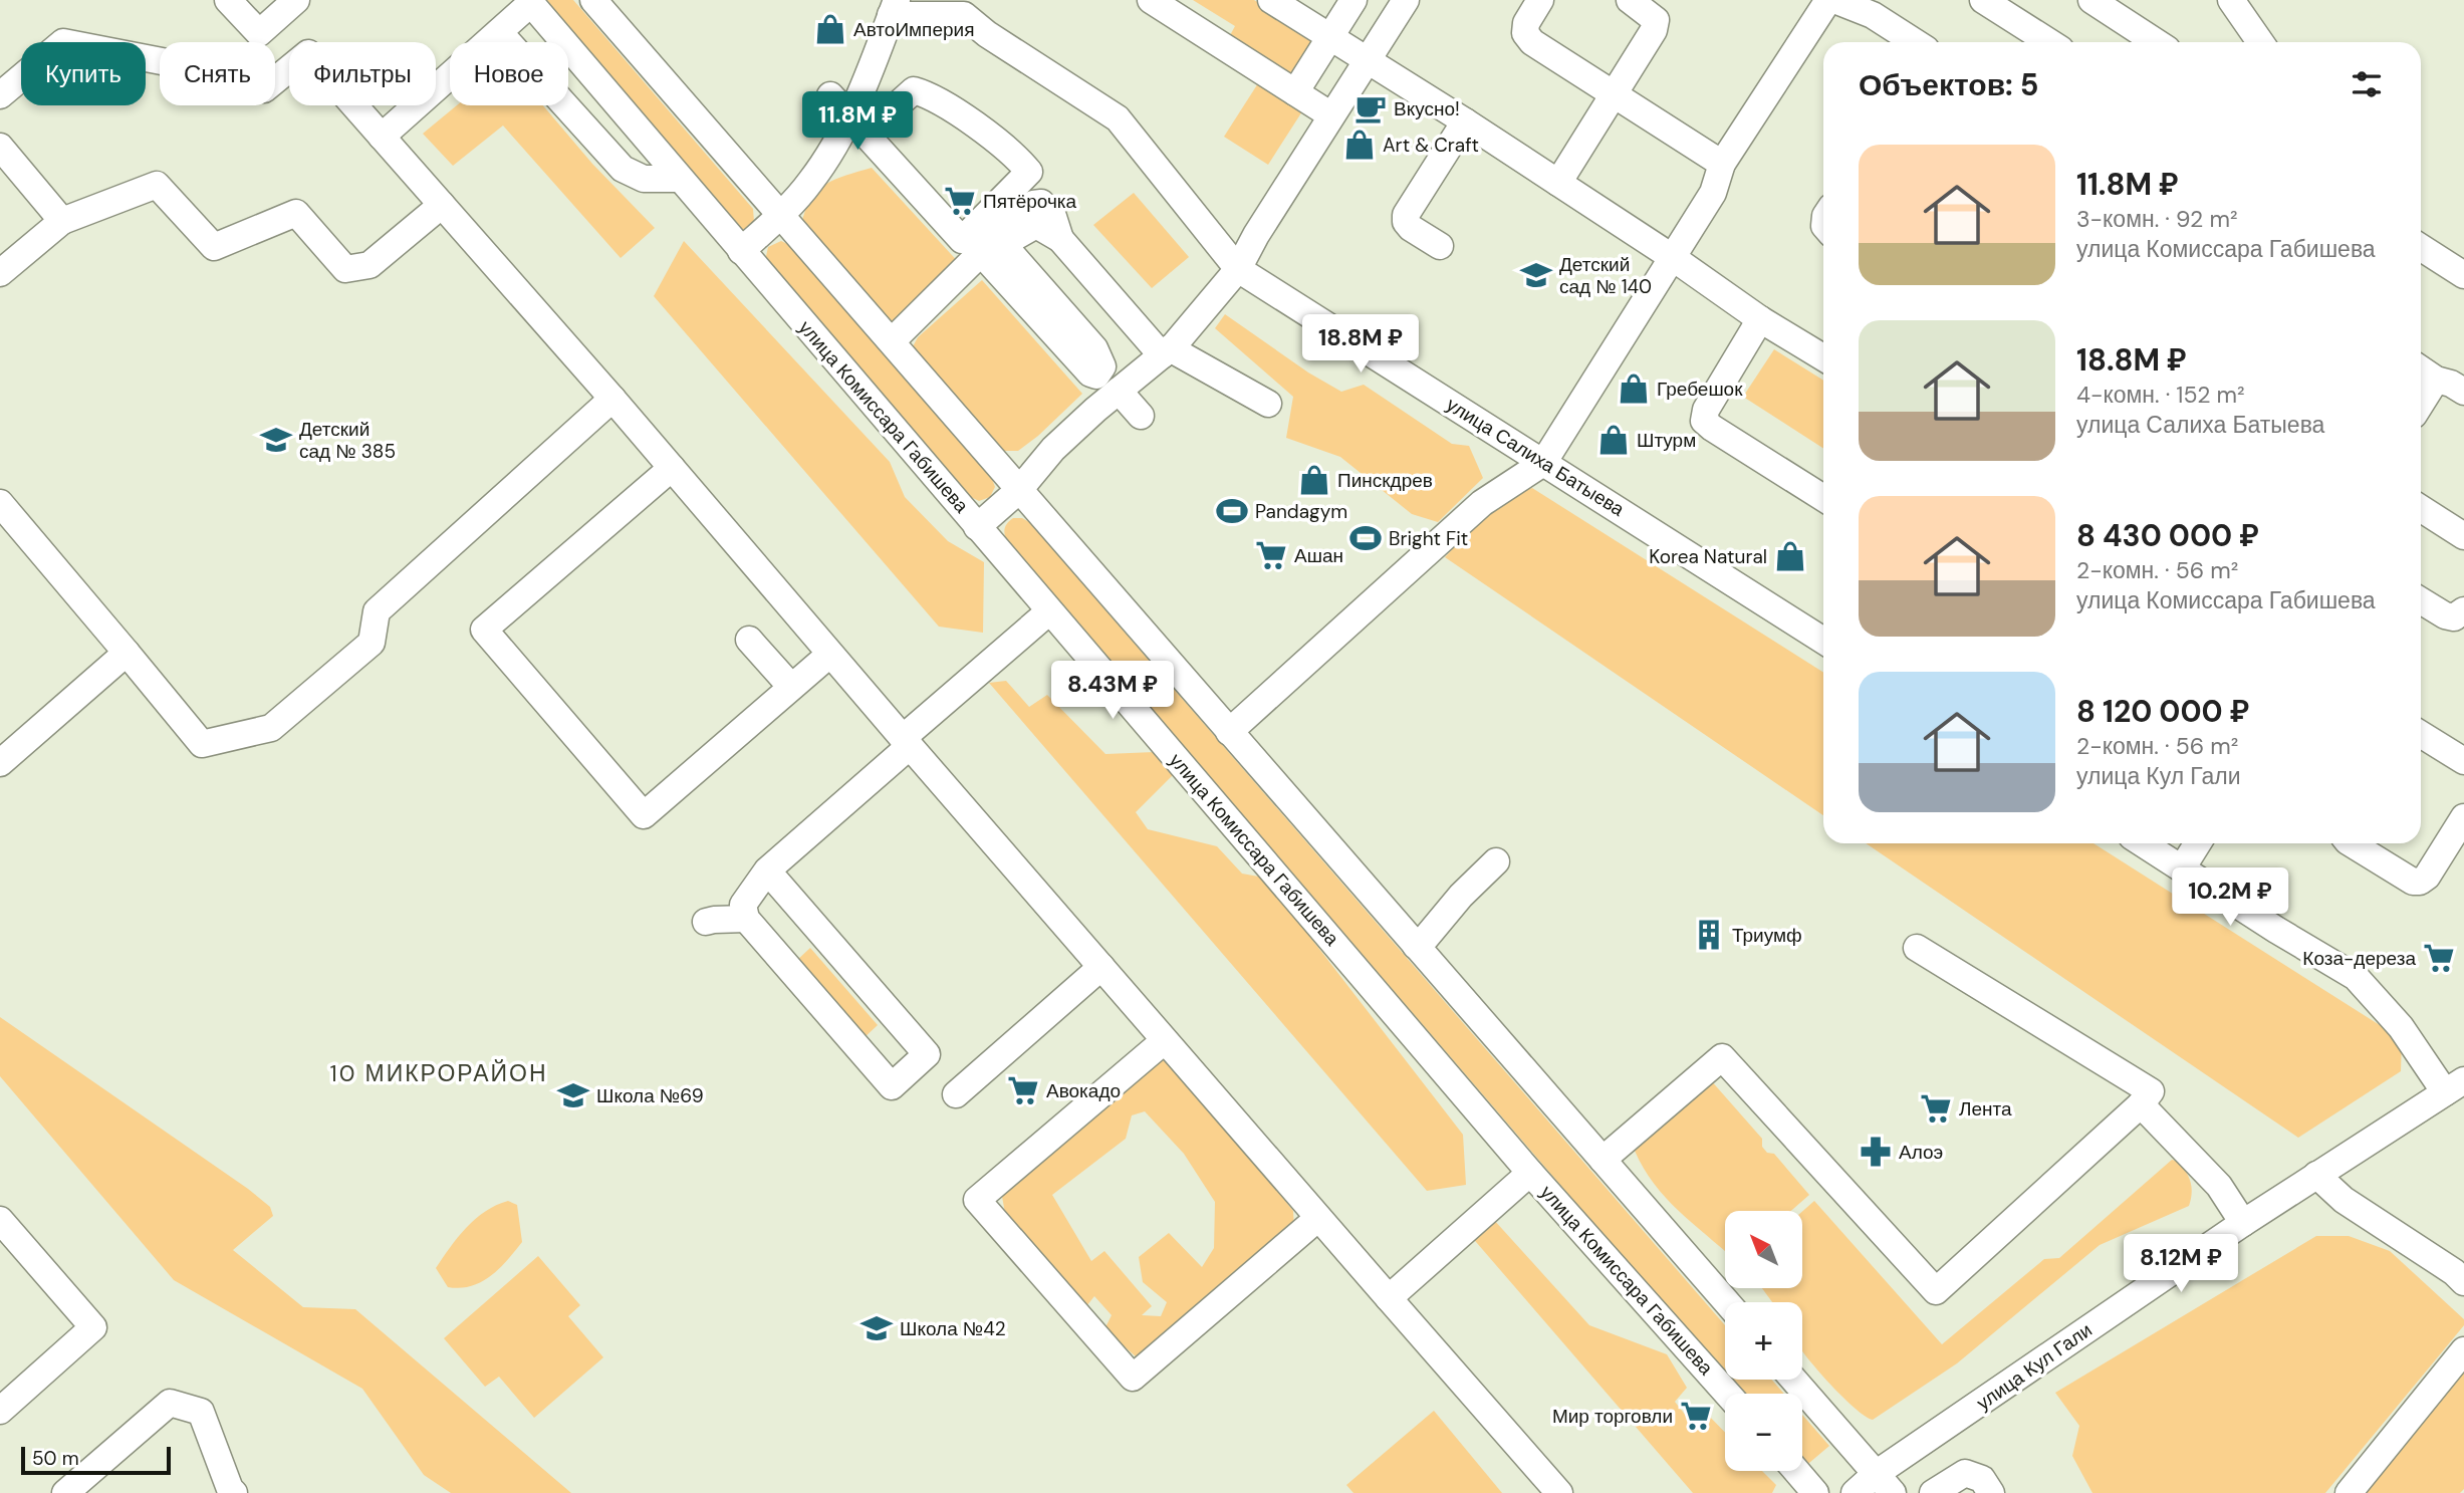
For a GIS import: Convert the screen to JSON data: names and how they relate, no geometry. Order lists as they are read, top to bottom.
{
  "streets": {
    "street": ["улица Комиссара Габишева", "улица Салиха Батыева", "улица Кул Гали"]
  },
  "districts": ["10 МИКРОРАЙОН"],
  "places": {
    "shop": [
      "АвтоИмперия",
      "Art & Craft",
      "Гребешок",
      "Штурм",
      "Пинскдрев",
      "Korea Natural"
    ],
    "cafe": ["Вкусно!"],
    "supermarket": [
      "Пятёрочка",
      "Ашан",
      "Коза-дереза",
      "Авокадо",
      "Лента",
      "Мир торговли"
    ],
    "school or university": [
      "Детский сад № 140",
      "Детский сад № 385",
      "Школа №69",
      "Школа №42"
    ],
    "sports": ["Pandagym", "Bright Fit"],
    "building": ["Триумф"],
    "pharmacy": ["Алоэ"]
  },
  "scale_bar": "50 m",
  "north": "top left",
  "page": {
    "chip": [
      "Купить",
      "Снять",
      "Фильтры",
      "Новое"
    ],
    "heading": "Объектов: 5",
    "price": [
      "11.8M ₽",
      "18.8M ₽",
      "8.43M ₽",
      "10.2M ₽",
      "8.12M ₽"
    ],
    "list": [
      {
        "name": "11.8M ₽",
        "note": "3-комн. · 92 m² · улица Комиссара Габишева"
      },
      {
        "name": "18.8M ₽",
        "note": "4-комн. · 152 m² · улица Салиха Батыева"
      },
      {
        "name": "8 430 000 ₽",
        "note": "2-комн. · 56 m² · улица Комиссара Габишева"
      },
      {
        "name": "8 120 000 ₽",
        "note": "2-комн. · 56 m² · улица Кул Гали"
      }
    ],
    "map_buttons": ["+", "−"],
    "scale": "50 m"
  }
}
